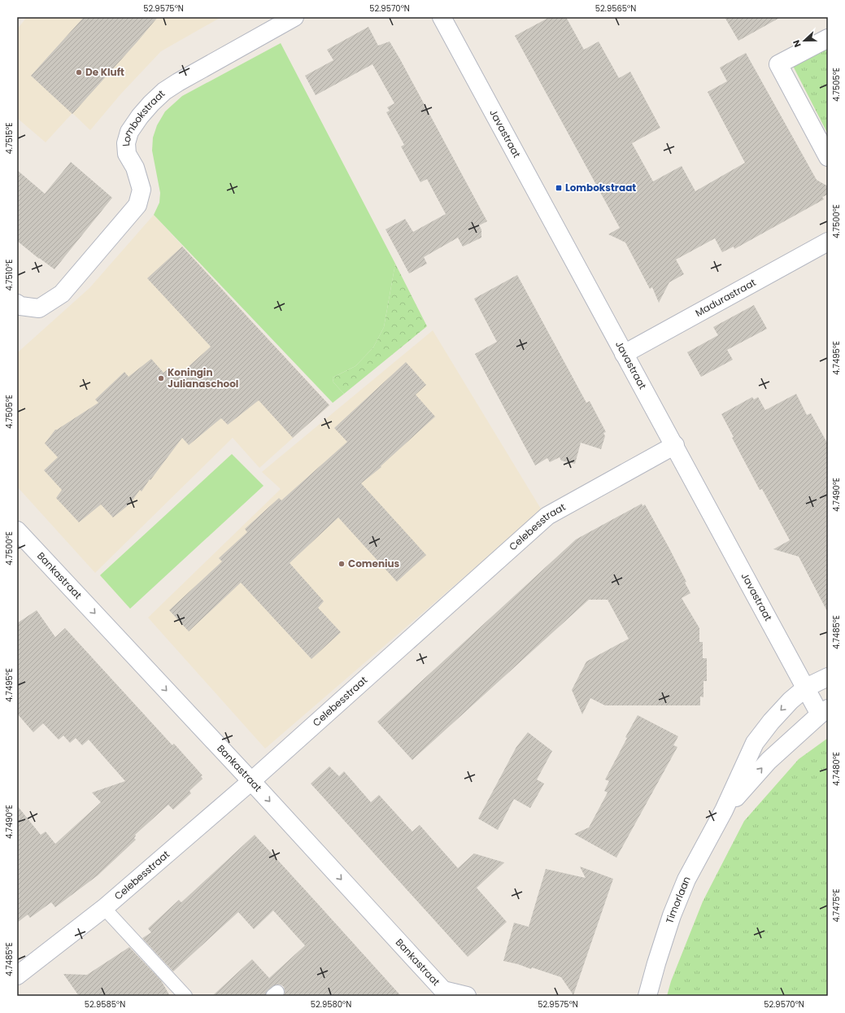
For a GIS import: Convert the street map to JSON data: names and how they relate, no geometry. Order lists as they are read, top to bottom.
{
  "streets": {
    "street": [
      "Lombokstraat",
      "Javastraat",
      "Madurastraat",
      "Celebesstraat",
      "Bankastraat",
      "Timorlaan"
    ]
  },
  "crossings": [
    ["Javastraat", "Madurastraat"],
    ["Javastraat", "Celebesstraat"],
    ["Javastraat", "Timorlaan"],
    ["Celebesstraat", "Bankastraat"]
  ],
  "one_way": ["Bankastraat"],
  "places": {
    "other": ["De Kluft", "Koningin Julianaschool", "Comenius"],
    "transit": ["Lombokstraat"]
  },
  "north": "left",
  "coordinates": [
    "52.9575°N",
    "52.9570°N",
    "52.9565°N",
    "4.7505°E",
    "4.7515°E",
    "4.7500°E",
    "4.7510°E",
    "4.7495°E",
    "4.7490°E",
    "4.7485°E",
    "4.7480°E",
    "4.7475°E",
    "52.9585°N",
    "52.9580°N"
  ]
}
